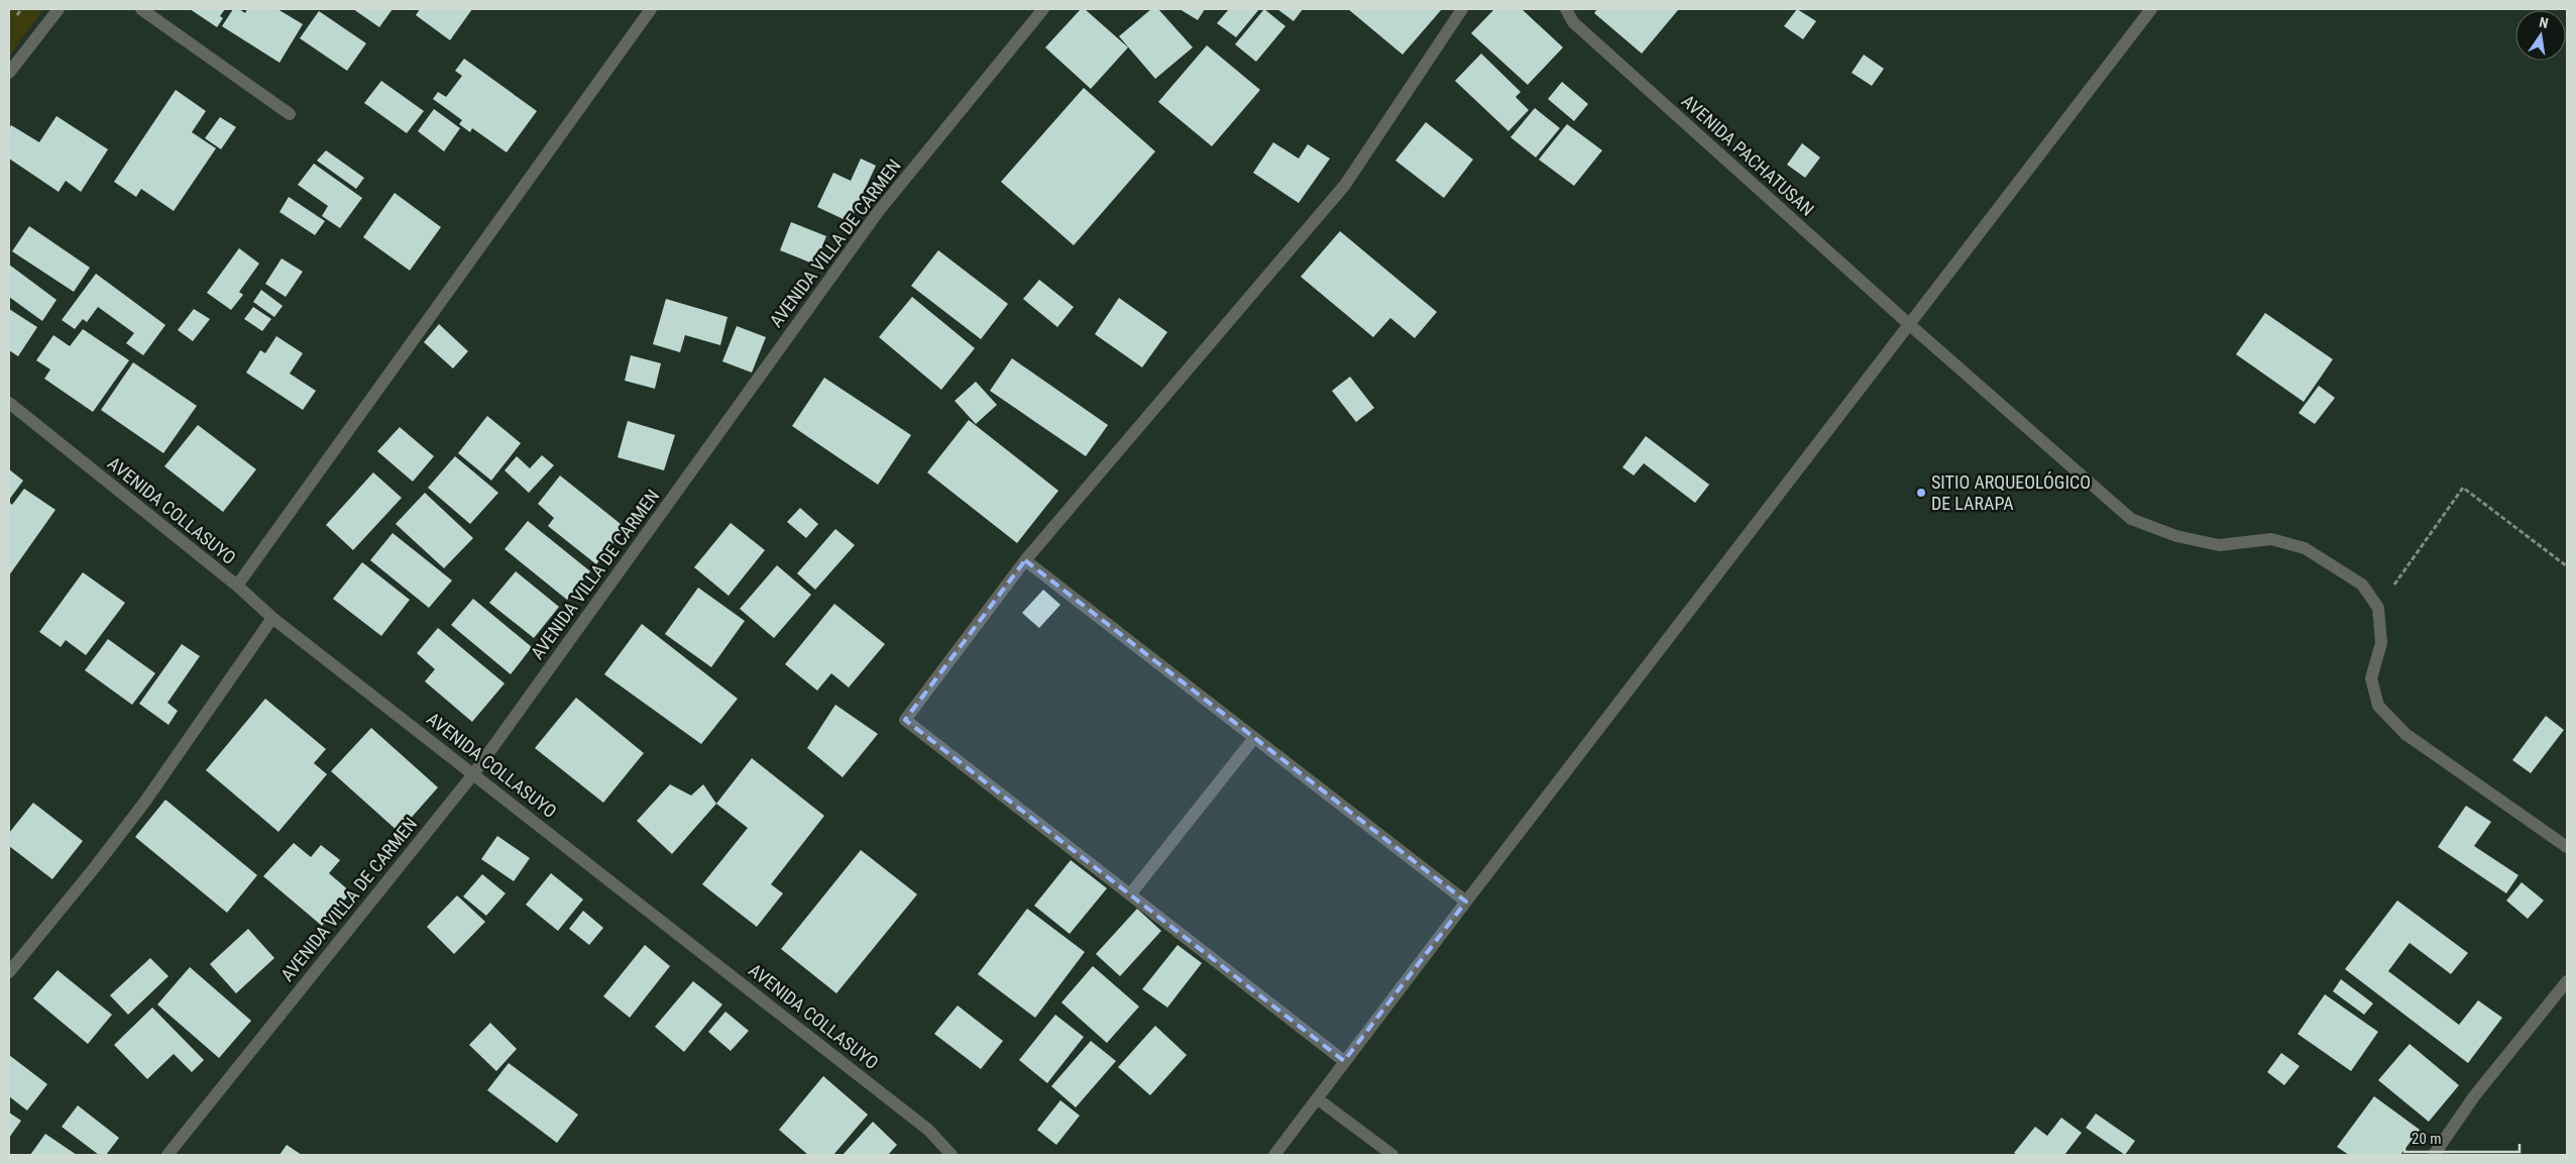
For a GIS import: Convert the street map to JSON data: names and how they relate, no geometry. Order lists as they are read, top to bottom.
{
  "streets": {
    "street": ["AVENIDA PACHATUSAN", "AVENIDA VILLA DE CARMEN", "AVENIDA COLLASUYO"]
  },
  "crossings": [
    ["AVENIDA VILLA DE CARMEN", "AVENIDA COLLASUYO"]
  ],
  "places": ["SITIO ARQUEOLÓGICO DE LARAPA"],
  "scale_bar": "20 m",
  "north": "top"
}
